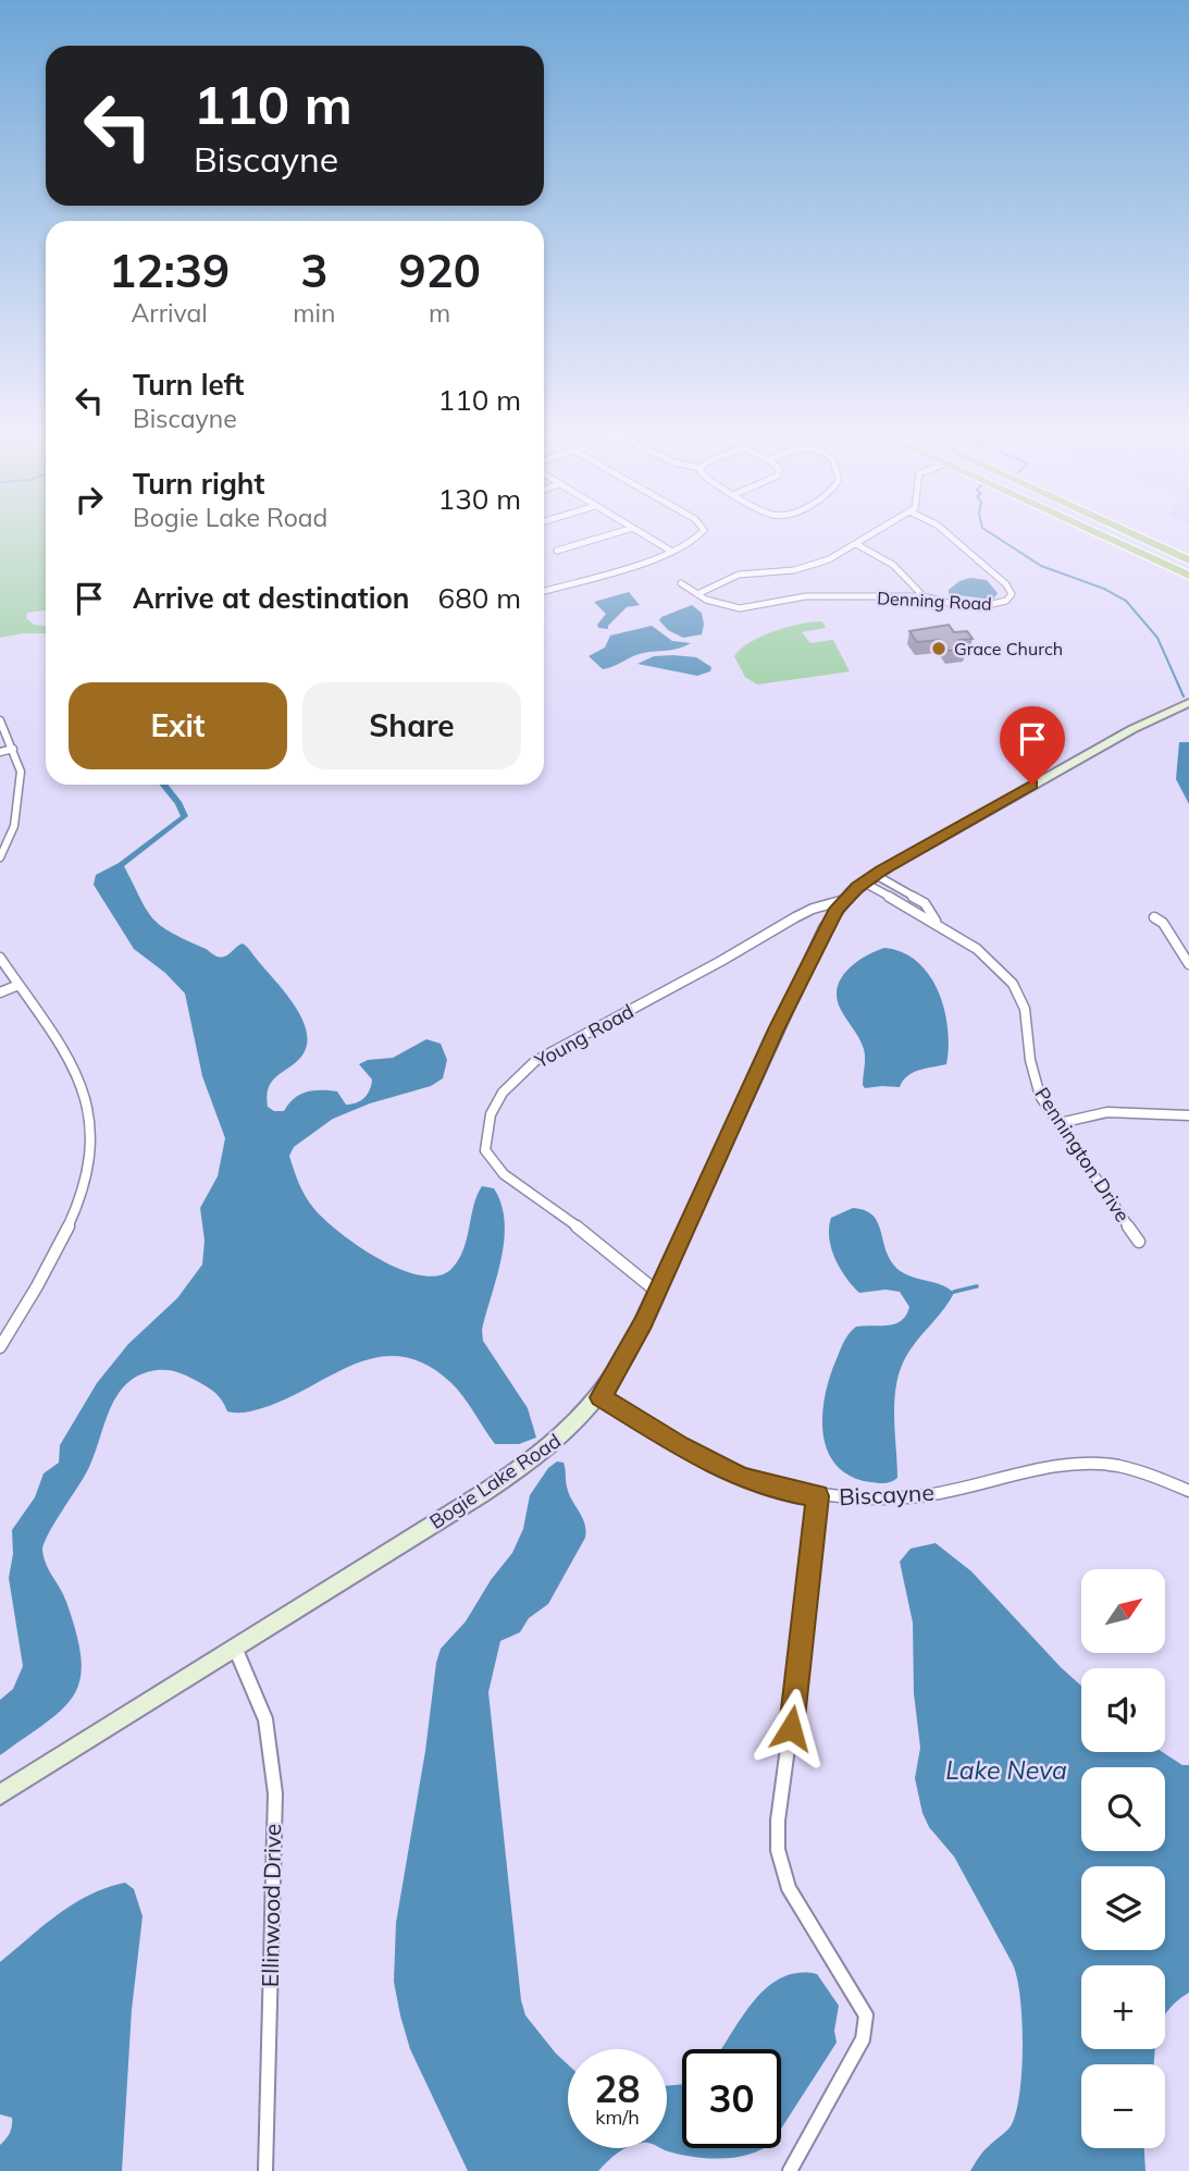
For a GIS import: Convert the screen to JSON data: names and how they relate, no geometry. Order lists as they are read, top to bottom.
{
  "streets": {
    "main road": ["Bogie Lake Road"],
    "street": [
      "Denning Road",
      "Young Road",
      "Pennington Drive",
      "Biscayne",
      "Ellinwood Drive"
    ]
  },
  "crossings": [
    ["Young Road", "Bogie Lake Road"],
    ["Pennington Drive", "Bogie Lake Road"],
    ["Bogie Lake Road", "Biscayne"],
    ["Bogie Lake Road", "Ellinwood Drive"]
  ],
  "water": ["Lake Neva"],
  "places": ["Grace Church"],
  "north": "top right",
  "page": {
    "turn": ["110 m", "Biscayne"],
    "eta": [
      "12:39",
      "Arrival",
      "3",
      "min",
      "920",
      "m"
    ],
    "list": [
      {
        "name": "Turn left",
        "note": "Biscayne",
        "value": "110 m"
      },
      {
        "name": "Turn right",
        "note": "Bogie Lake Road",
        "value": "130 m"
      },
      {
        "name": "Arrive at destination",
        "value": "680 m"
      }
    ],
    "buttons": ["Exit", "Share"],
    "map_buttons": ["+", "−"],
    "speed": "28 km/h",
    "limit": "30"
  }
}
